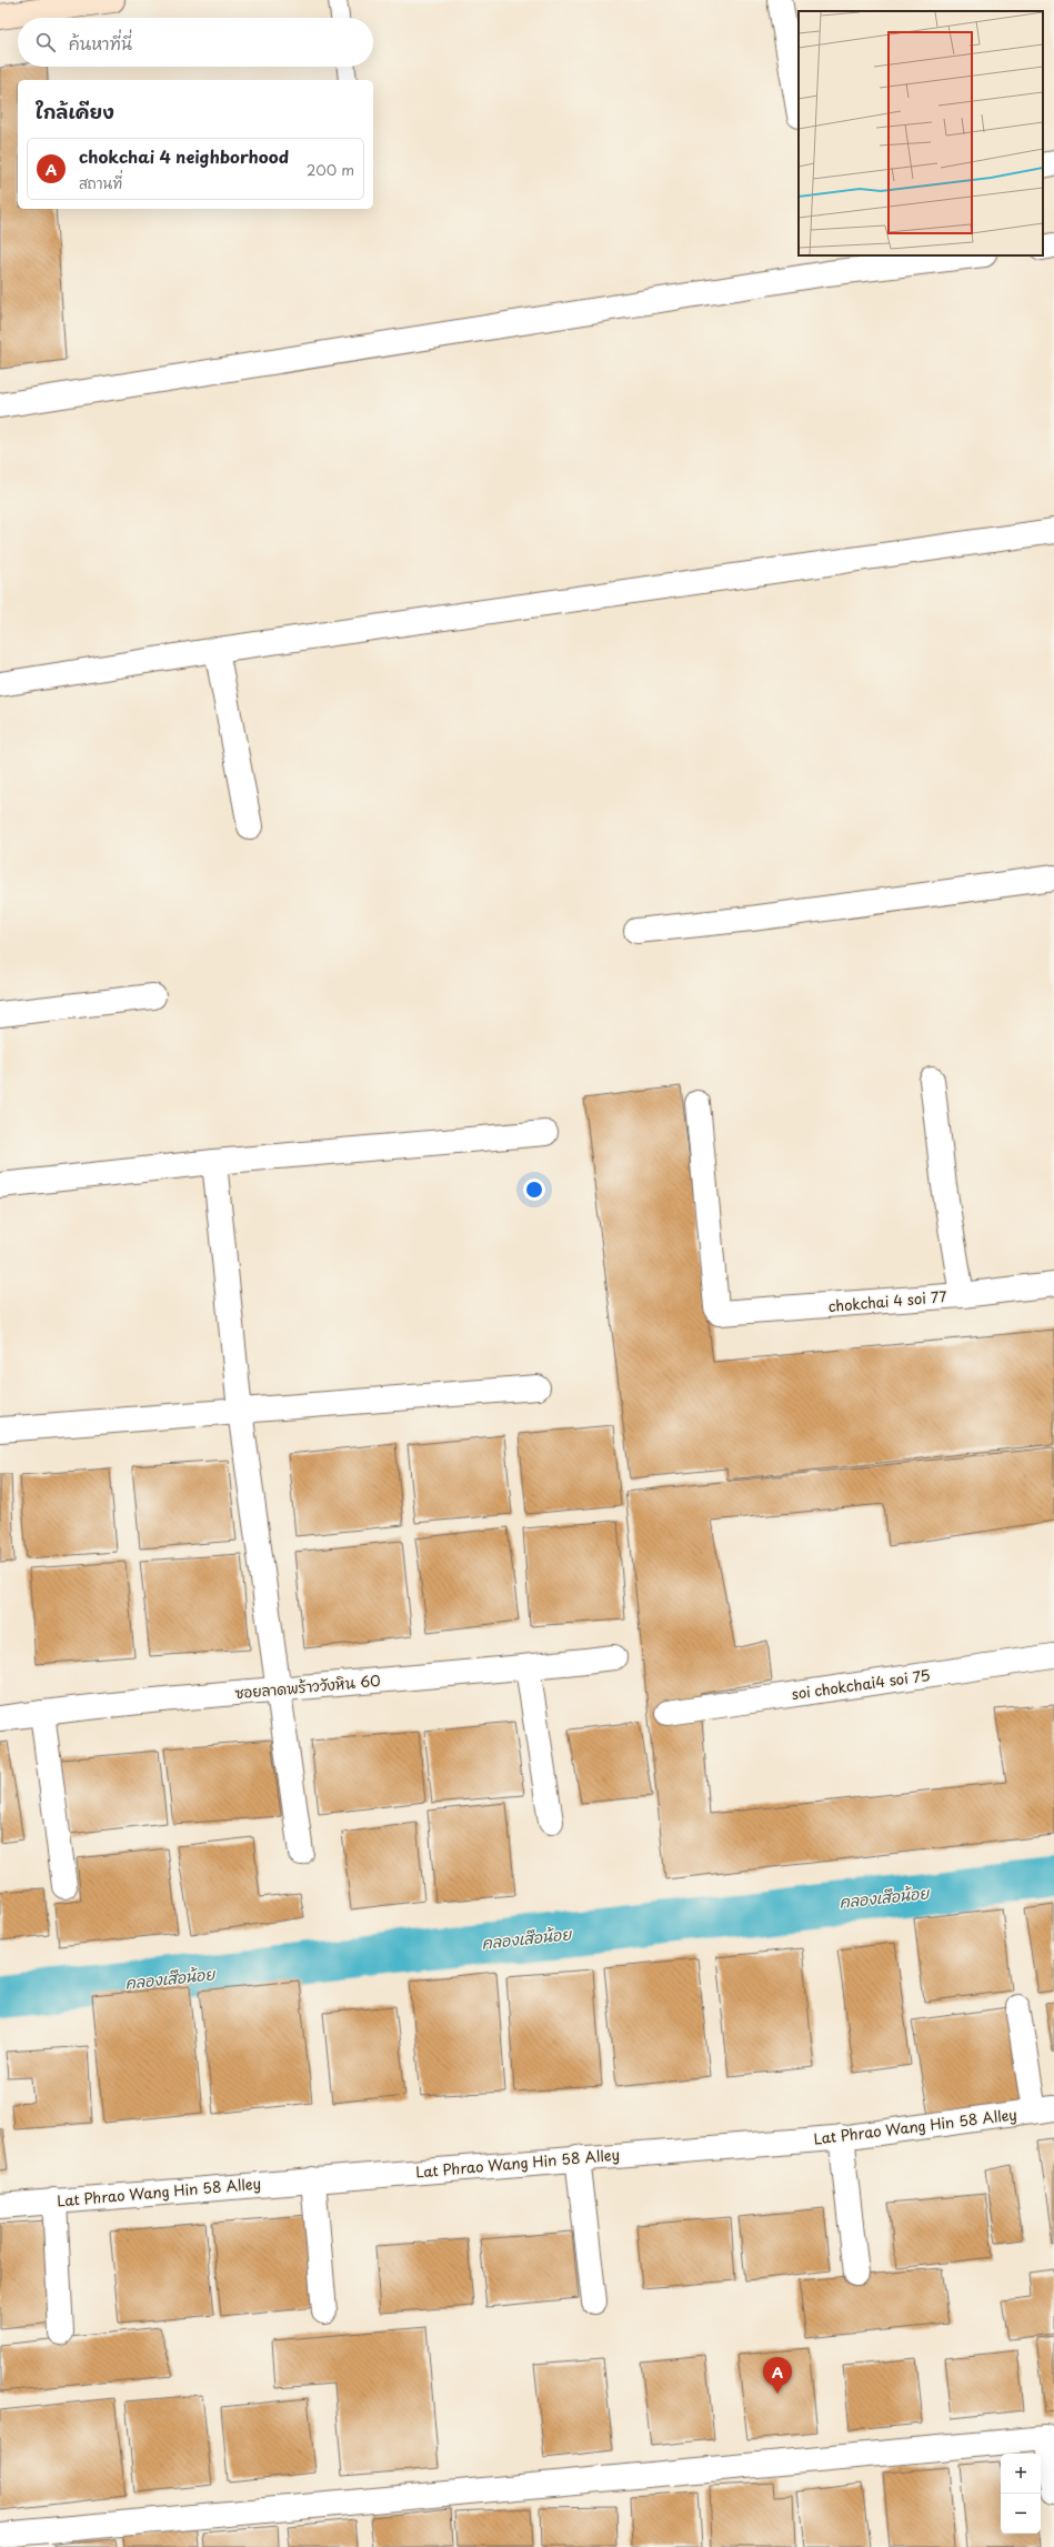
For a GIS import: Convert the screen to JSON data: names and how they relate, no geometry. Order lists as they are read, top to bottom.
{
  "streets": {
    "street": [
      "chokchai 4 soi 77",
      "soi chokchai4 soi 75",
      "ซอยลาดพร้าววังหิน 60",
      "Lat Phrao Wang Hin 58 Alley"
    ]
  },
  "water": ["คลองเสือน้อย"],
  "page": {
    "search": "ค้นหาที่นี่",
    "heading": "ใกล้เคียง",
    "list": [
      {
        "mark": "A",
        "name": "chokchai 4 neighborhood",
        "note": "สถานที่",
        "value": "200 m"
      }
    ],
    "pins": "A",
    "map_buttons": ["+", "−"]
  }
}
